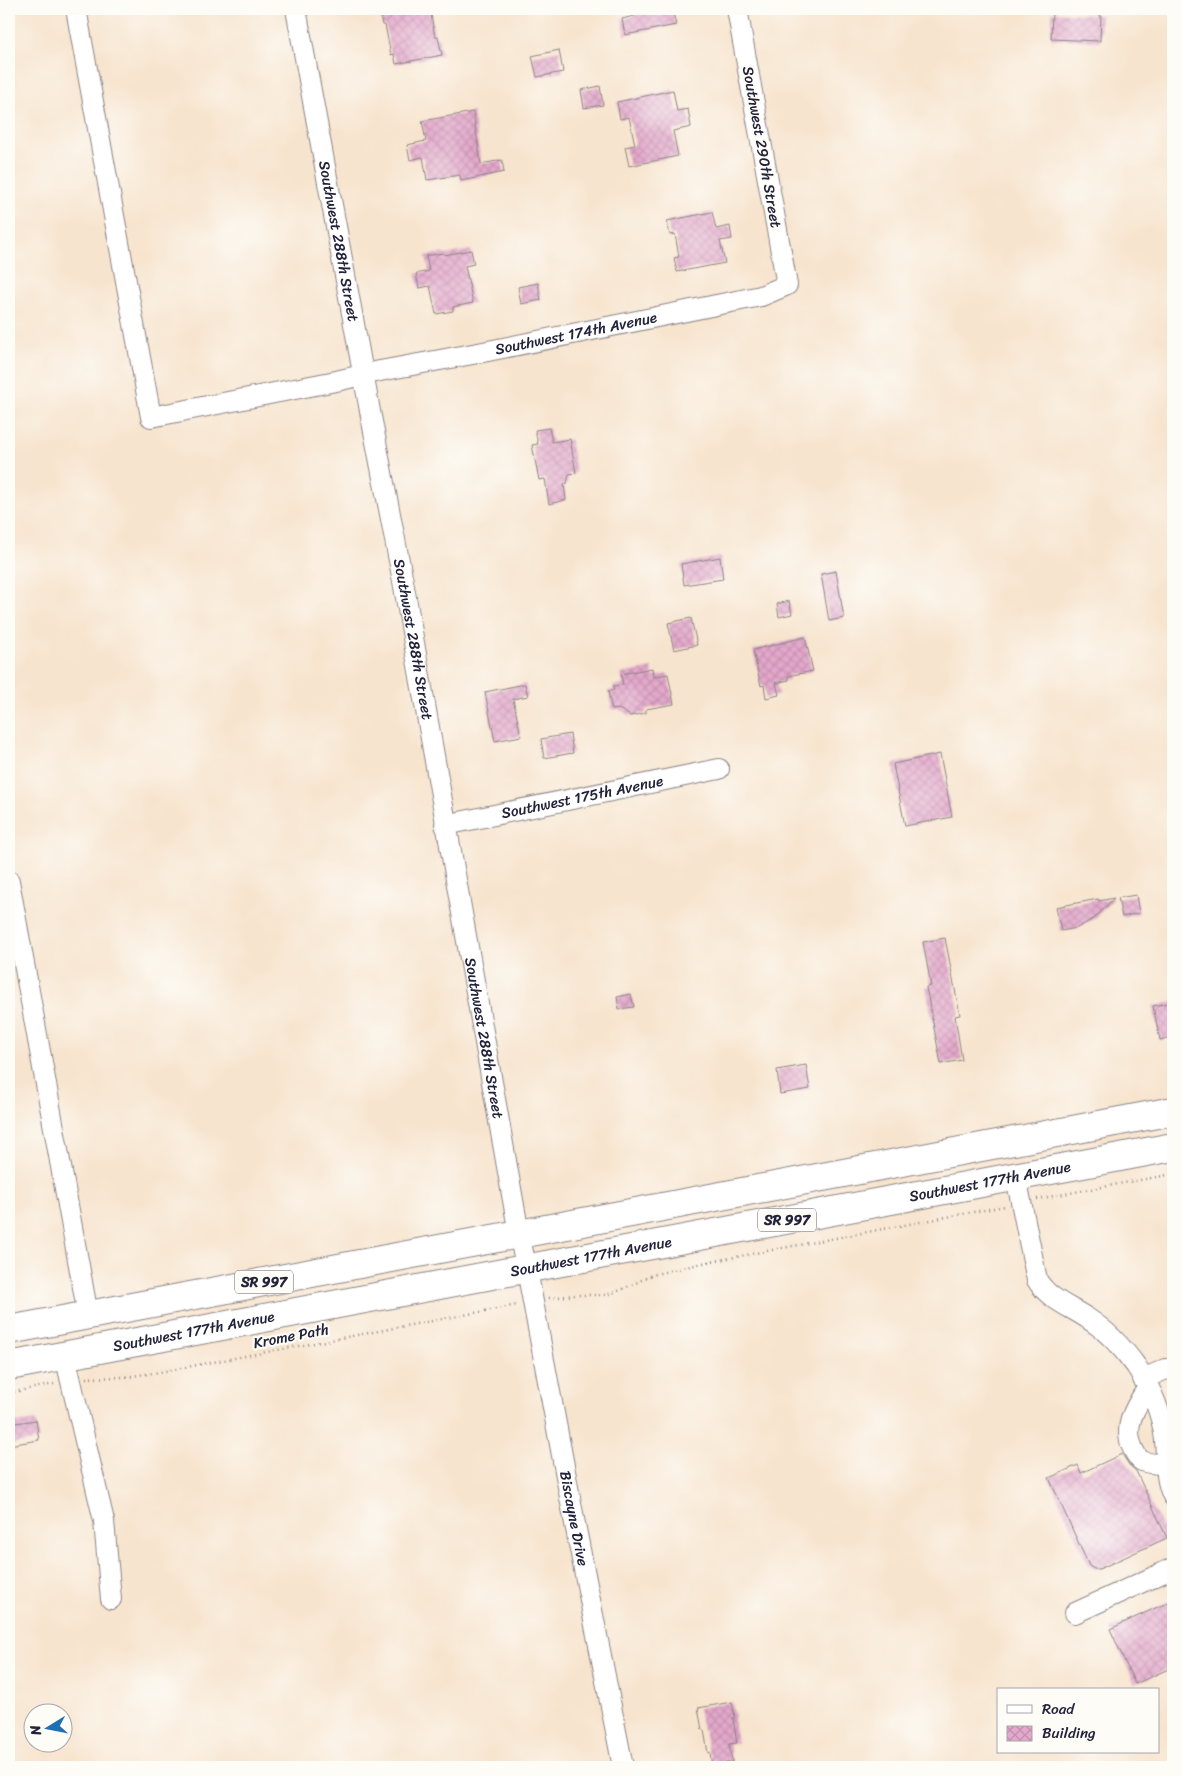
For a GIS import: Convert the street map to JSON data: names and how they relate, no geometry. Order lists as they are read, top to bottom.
{
  "streets": {
    "highway": ["Southwest 177th Avenue", "SR 997"],
    "street": [
      "Southwest 290th Street",
      "Southwest 288th Street",
      "Southwest 174th Avenue",
      "Southwest 175th Avenue",
      "Biscayne Drive"
    ],
    "path": ["Krome Path"]
  },
  "crossings": [
    ["Southwest 290th Street", "Southwest 174th Avenue"],
    ["Southwest 288th Street", "Southwest 174th Avenue"],
    ["Southwest 288th Street", "Southwest 175th Avenue"],
    ["Southwest 288th Street", "Southwest 177th Avenue"],
    ["Southwest 288th Street", "SR 997"],
    ["Southwest 288th Street", "Biscayne Drive"],
    ["Southwest 177th Avenue", "Biscayne Drive"]
  ],
  "legend": ["Road", "Building"],
  "north": "left"
}
